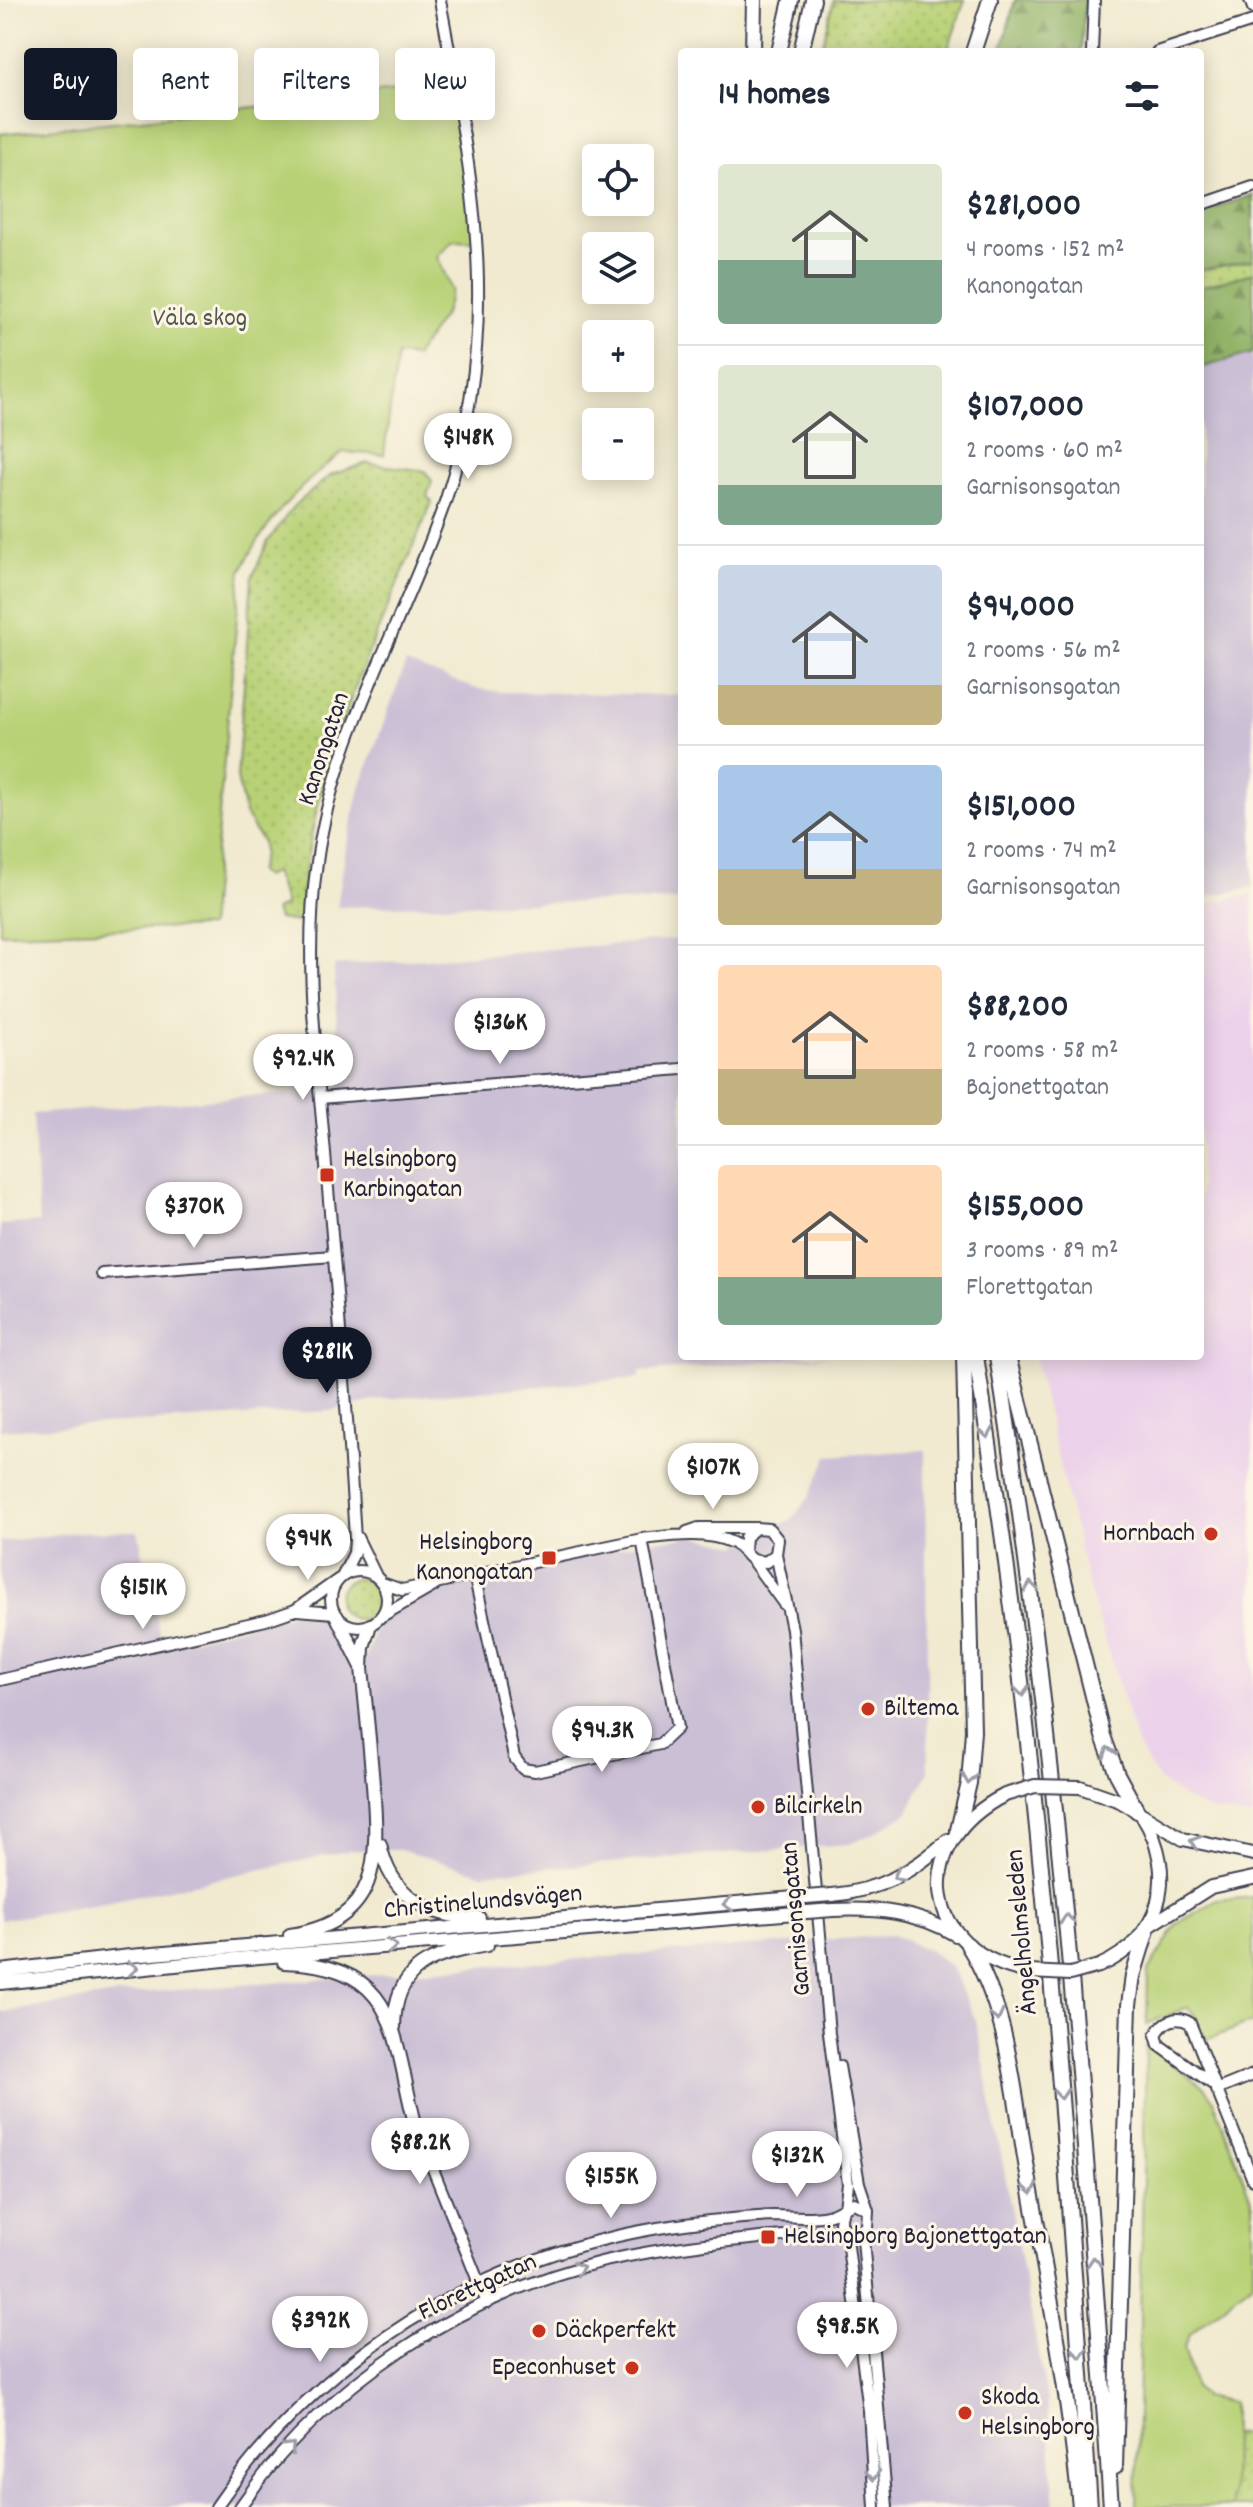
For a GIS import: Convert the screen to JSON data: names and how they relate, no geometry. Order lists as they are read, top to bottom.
{
  "streets": {
    "highway": ["Ängelholmsleden"],
    "main road": ["Christinelundsvägen"],
    "street": ["Kanongatan", "Garnisonsgatan", "Florettgatan"]
  },
  "crossings": [
    ["Kanongatan", "Garnisonsgatan"],
    ["Garnisonsgatan", "Florettgatan"]
  ],
  "parks": ["Väla skog"],
  "places": {
    "transit": ["Helsingborg Karbingatan", "Helsingborg Kanongatan", "Helsingborg Bajonettgatan"],
    "other": [
      "Hornbach",
      "Biltema",
      "Bilcirkeln",
      "Däckperfekt",
      "Epeconhuset",
      "Skoda Helsingborg"
    ]
  },
  "page": {
    "chip": [
      "Buy",
      "Rent",
      "Filters",
      "New"
    ],
    "heading": "14 homes",
    "map_buttons": ["+", "−"],
    "list": [
      {
        "name": "$281,000",
        "note": "4 rooms · 152 m² · Kanongatan"
      },
      {
        "name": "$107,000",
        "note": "2 rooms · 60 m² · Garnisonsgatan"
      },
      {
        "name": "$94,000",
        "note": "2 rooms · 56 m² · Garnisonsgatan"
      },
      {
        "name": "$151,000",
        "note": "2 rooms · 74 m² · Garnisonsgatan"
      },
      {
        "name": "$88,200",
        "note": "2 rooms · 58 m² · Bajonettgatan"
      },
      {
        "name": "$155,000",
        "note": "3 rooms · 89 m² · Florettgatan"
      }
    ],
    "price": [
      "$148K",
      "$136K",
      "$92.4K",
      "$370K",
      "$281K",
      "$107K",
      "$94K",
      "$151K",
      "$94.3K",
      "$88.2K",
      "$132K",
      "$155K",
      "$392K",
      "$98.5K"
    ]
  }
}
